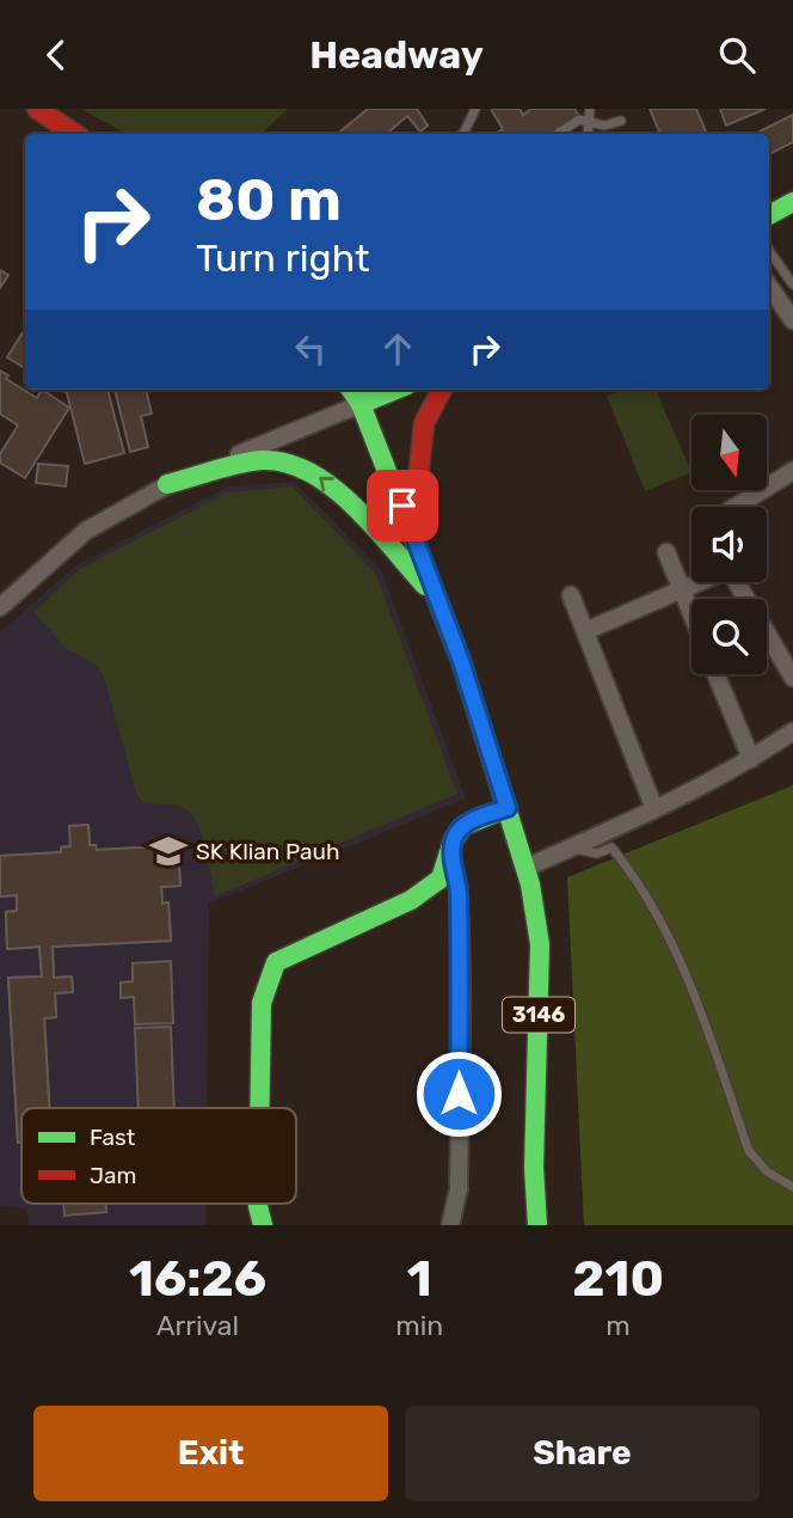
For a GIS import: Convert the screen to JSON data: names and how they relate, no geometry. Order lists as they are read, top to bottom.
{
  "streets": {
    "main road": ["3146"]
  },
  "places": {
    "school or university": ["SK Klian Pauh"]
  },
  "legend": ["Fast", "Jam"],
  "north": "bottom",
  "page": {
    "header": "Headway",
    "turn": ["80 m", "Turn right"],
    "eta": [
      "16:26",
      "Arrival",
      "1",
      "min",
      "210",
      "m"
    ],
    "buttons": ["Exit", "Share"]
  }
}
